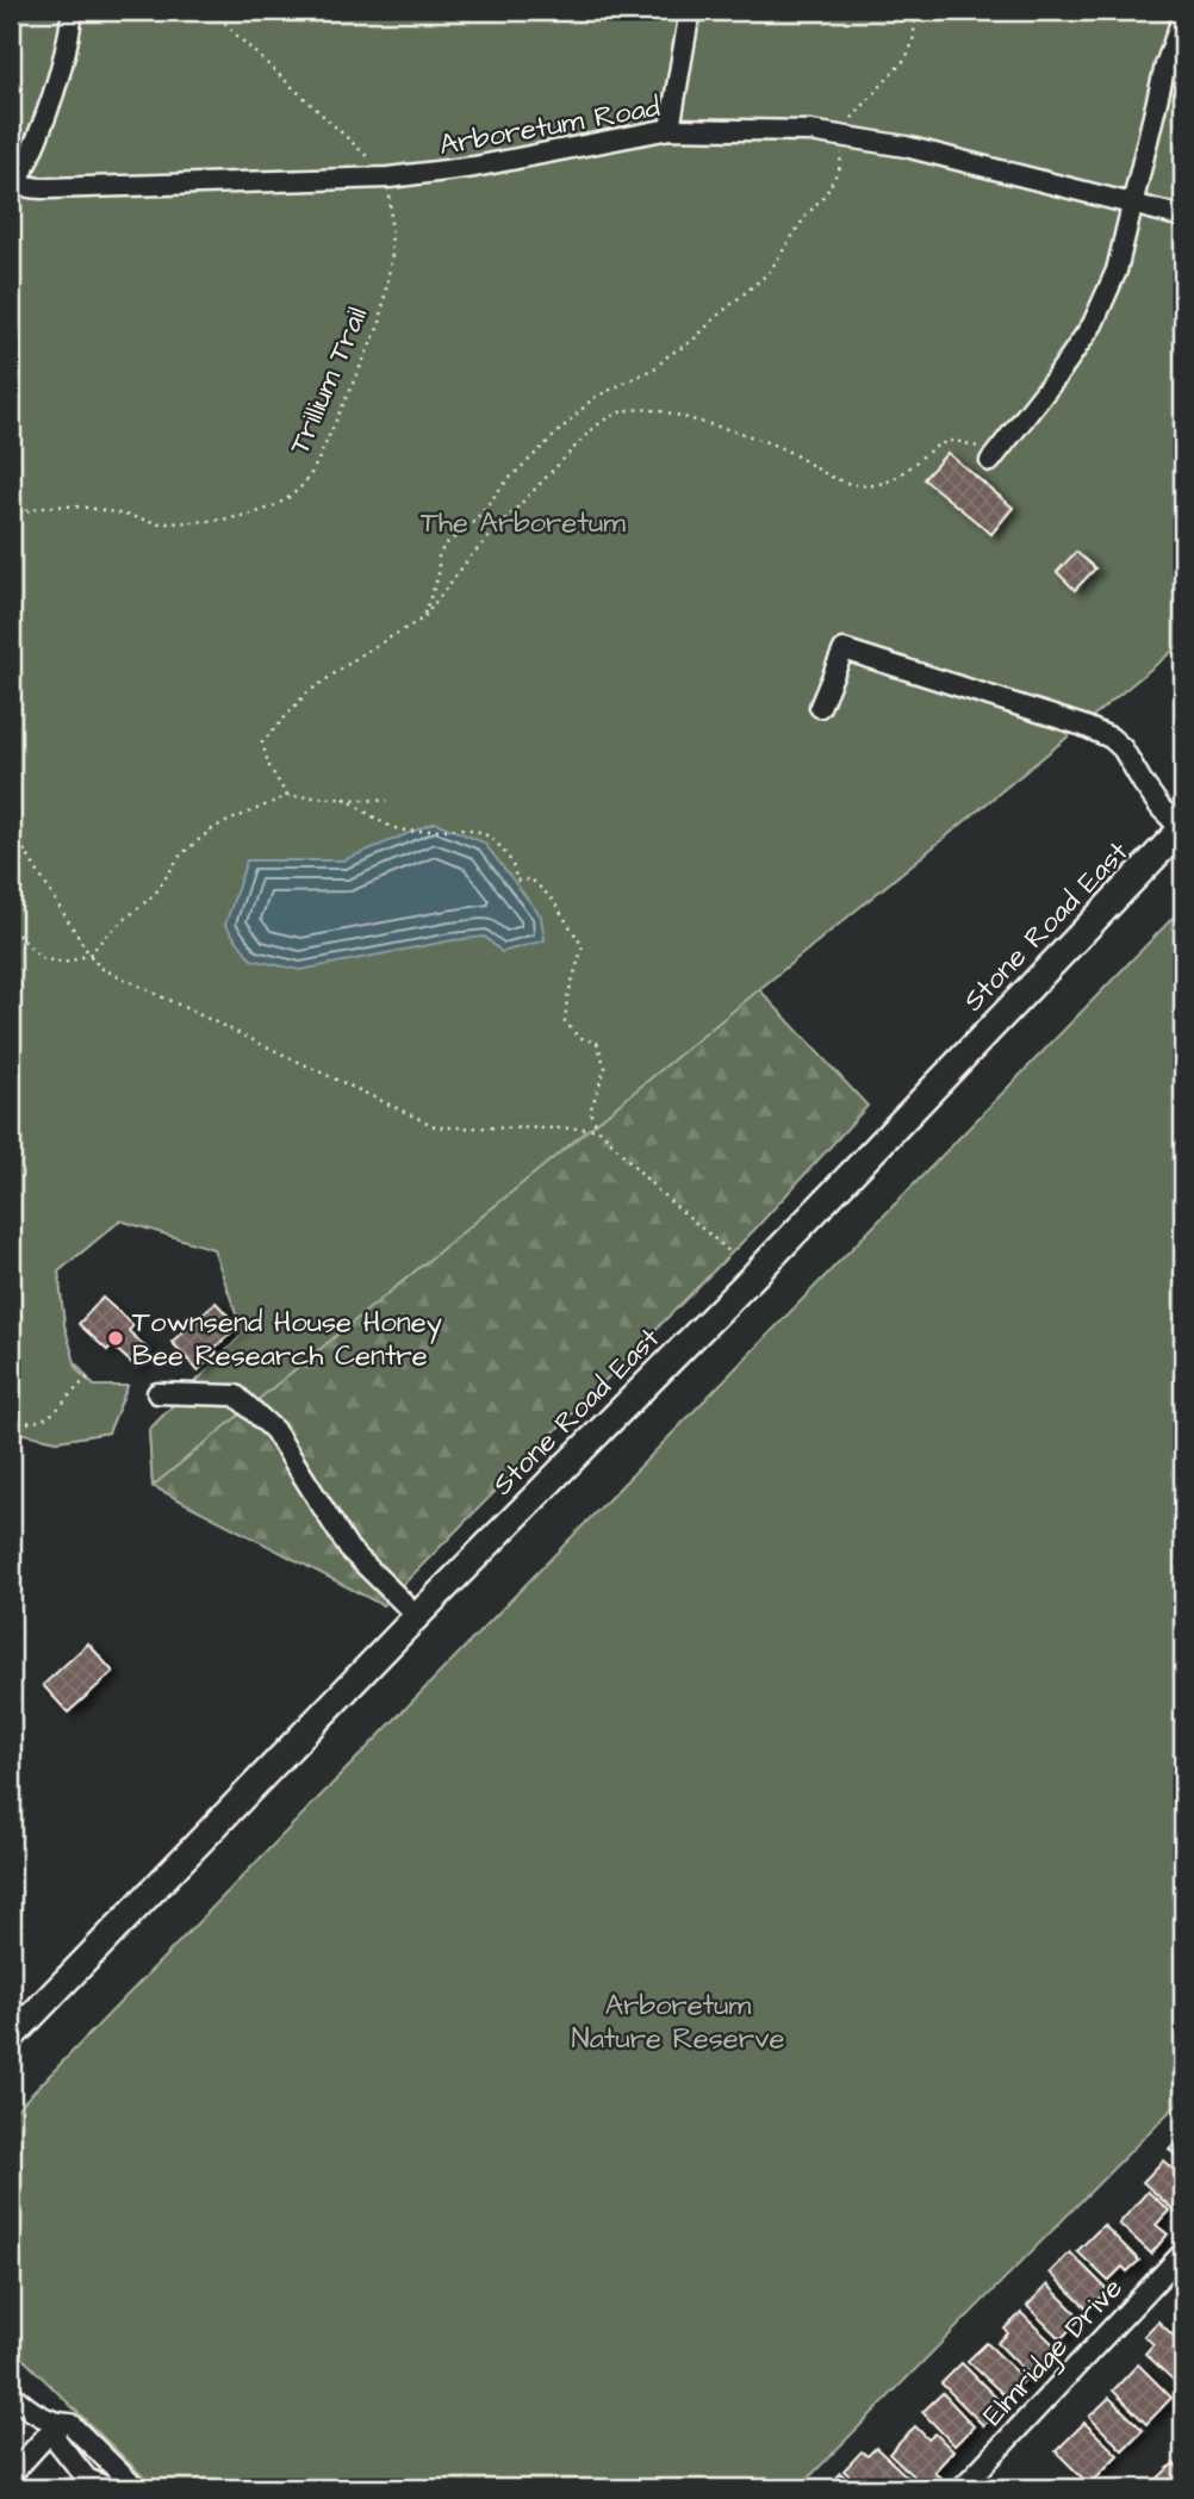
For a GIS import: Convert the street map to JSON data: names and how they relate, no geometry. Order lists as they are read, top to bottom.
{
  "streets": {
    "main road": ["Stone Road East"],
    "street": ["Arboretum Road", "Elmridge Drive"],
    "path": ["Trillium Trail"]
  },
  "crossings": [
    ["Arboretum Road", "Trillium Trail"]
  ],
  "parks": ["The Arboretum", "Arboretum Nature Reserve"],
  "places": ["Townsend House Honey Bee Research Centre"]
}
